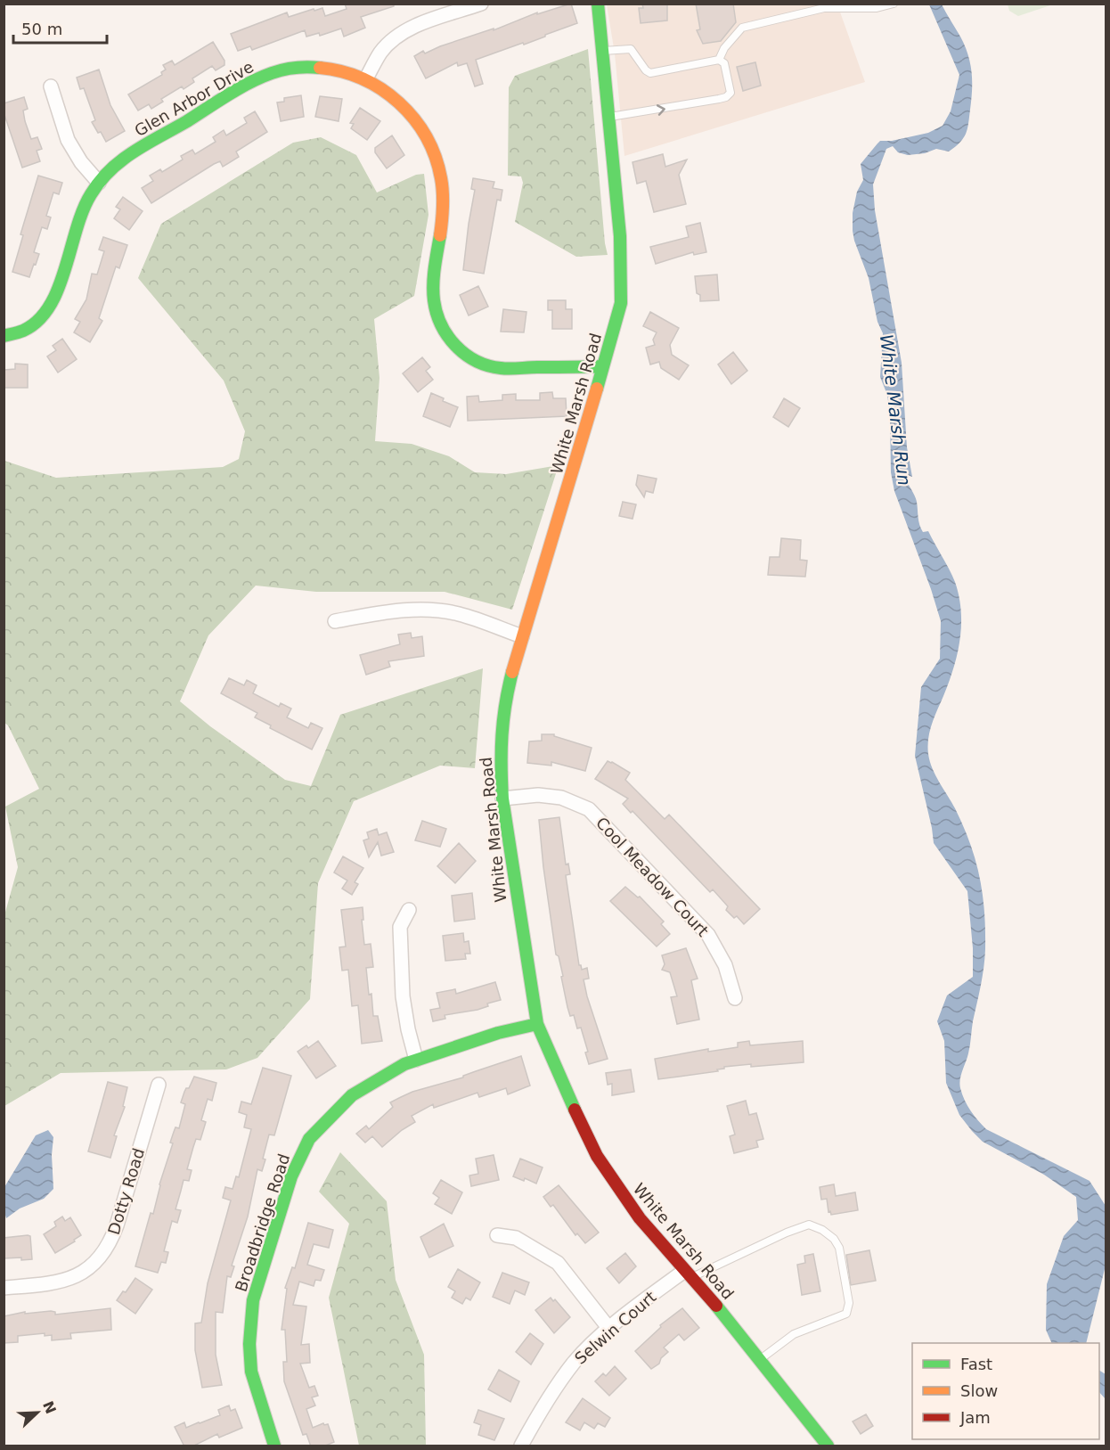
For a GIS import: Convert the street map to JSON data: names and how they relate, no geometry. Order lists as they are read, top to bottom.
{
  "streets": {
    "street": [
      "Glen Arbor Drive",
      "White Marsh Road",
      "Cool Meadow Court",
      "Dotty Road",
      "Broadbridge Road",
      "Selwin Court"
    ]
  },
  "crossings": [
    ["Glen Arbor Drive", "White Marsh Road"],
    ["White Marsh Road", "Cool Meadow Court"],
    ["White Marsh Road", "Broadbridge Road"],
    ["White Marsh Road", "Selwin Court"]
  ],
  "water": ["White Marsh Run"],
  "legend": ["Fast", "Slow", "Jam"],
  "scale_bar": "50 m",
  "north": "top right"
}
